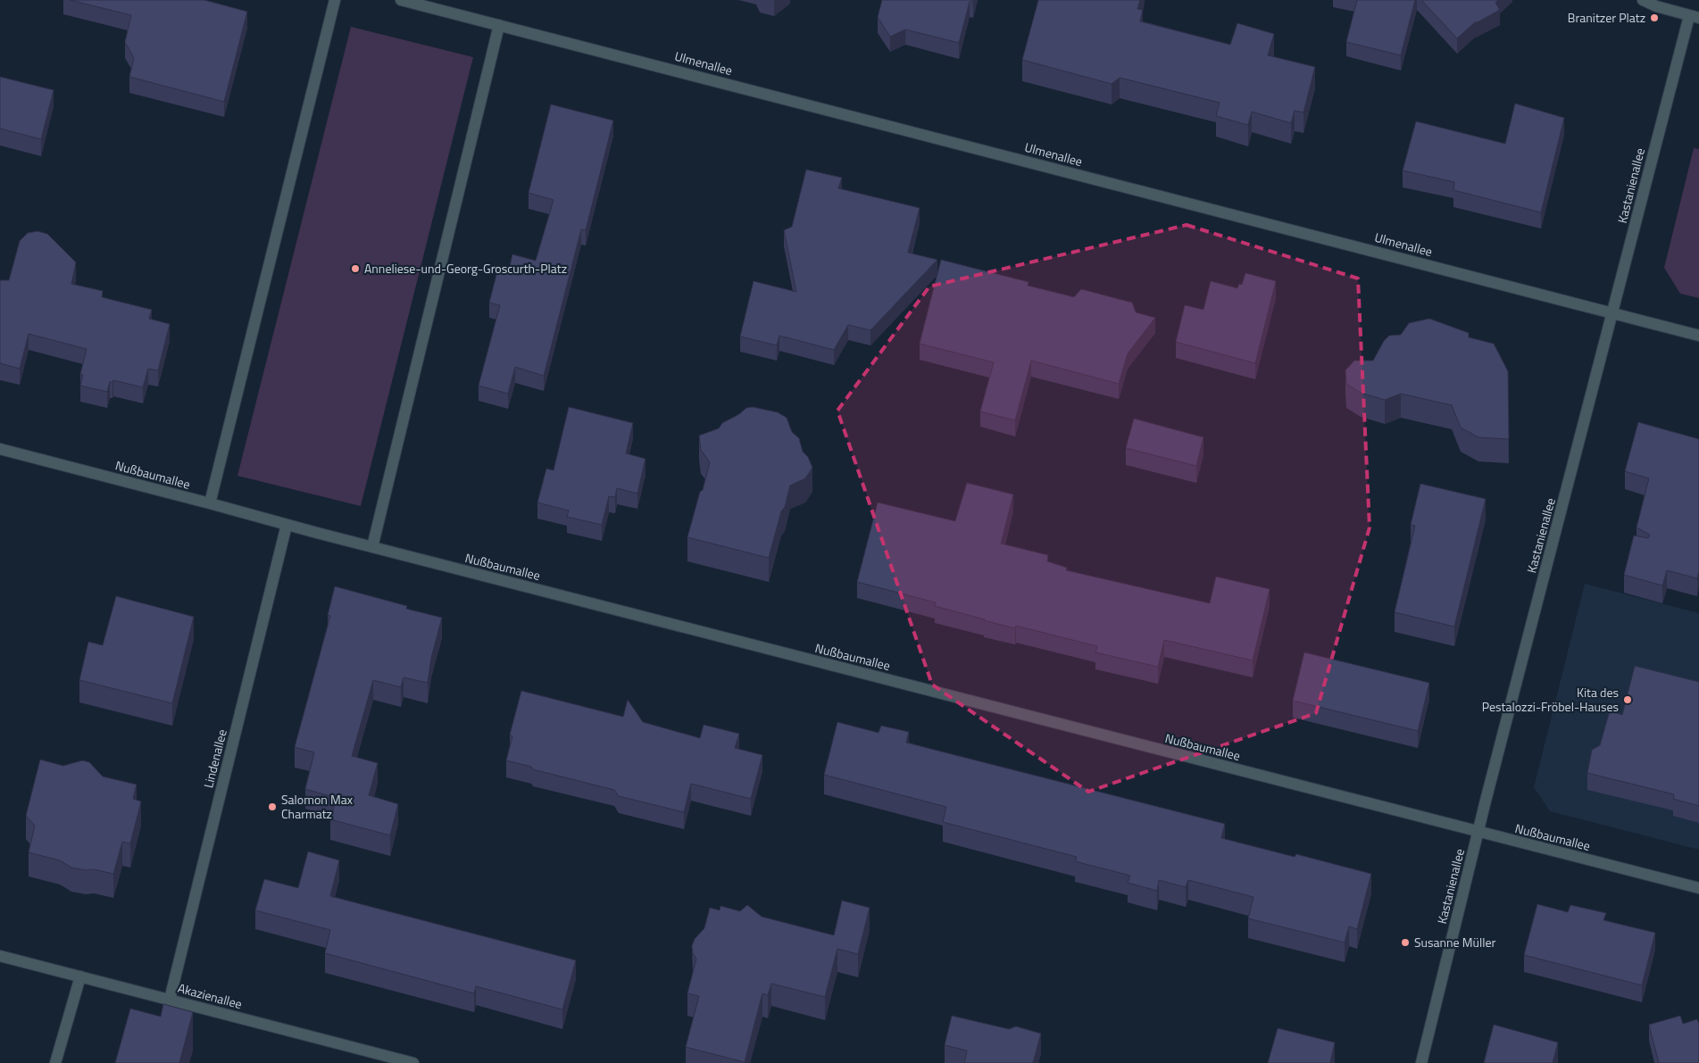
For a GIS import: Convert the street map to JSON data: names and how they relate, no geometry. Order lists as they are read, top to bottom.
{
  "streets": {
    "street": [
      "Ulmenallee",
      "Kastanienallee",
      "Nußbaumallee",
      "Lindenallee",
      "Akazienallee"
    ]
  },
  "crossings": [
    ["Ulmenallee", "Kastanienallee"],
    ["Kastanienallee", "Nußbaumallee"],
    ["Nußbaumallee", "Lindenallee"],
    ["Lindenallee", "Akazienallee"]
  ],
  "places": [
    "Branitzer Platz",
    "Anneliese-und-Georg-Groscurth-Platz",
    "Kita des Pestalozzi-Fröbel-Hauses",
    "Salomon Max Charmatz",
    "Susanne Müller"
  ]
}
